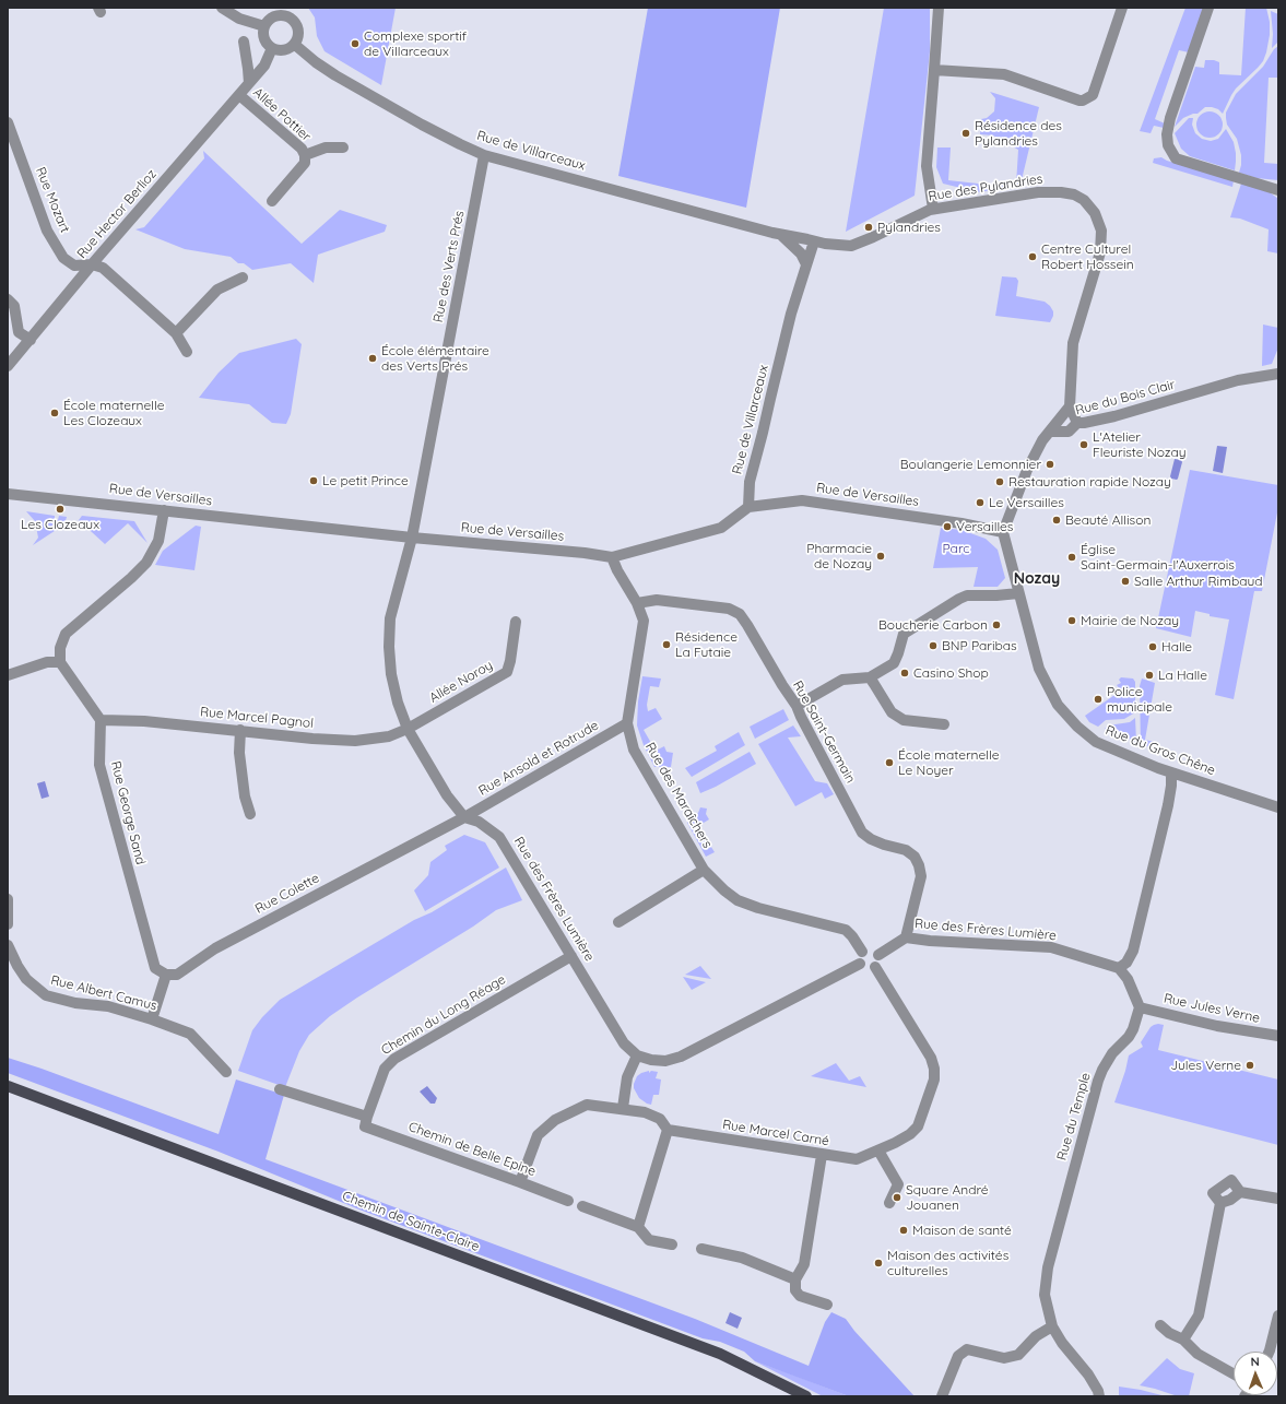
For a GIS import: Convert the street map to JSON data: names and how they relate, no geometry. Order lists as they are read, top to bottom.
{
  "streets": {
    "main road": ["Chemin de Sainte-Claire"],
    "street": [
      "Allée Pottier",
      "Rue de Villarceaux",
      "Rue des Pylandries",
      "Rue Mozart",
      "Rue Hector Berlioz",
      "Rue des Verts Prés",
      "Rue du Bois Clair",
      "Rue de Versailles",
      "Allée Noroy",
      "Rue Marcel Pagnol",
      "Rue Saint-Germain",
      "Rue du Gros Chêne",
      "Rue Ansold et Rotrude",
      "Rue des Maraîchers",
      "Rue George Sand",
      "Rue Colette",
      "Rue des Frères Lumière",
      "Rue Albert Camus",
      "Rue Jules Verne",
      "Chemin du Long Réage",
      "Rue du Temple",
      "Rue Marcel Carné",
      "Chemin de Belle Epine"
    ]
  },
  "crossings": [
    ["Allée Pottier", "Rue Hector Berlioz"],
    ["Rue de Villarceaux", "Rue des Pylandries"],
    ["Rue de Villarceaux", "Rue Hector Berlioz"],
    ["Rue de Villarceaux", "Rue des Verts Prés"],
    ["Rue de Villarceaux", "Rue de Versailles"],
    ["Rue des Pylandries", "Rue du Bois Clair"],
    ["Rue Mozart", "Rue Hector Berlioz"],
    ["Rue des Verts Prés", "Rue de Versailles"],
    ["Rue des Verts Prés", "Rue des Frères Lumière"],
    ["Rue de Versailles", "Rue des Maraîchers"],
    ["Rue de Versailles", "Rue des Frères Lumière"],
    ["Allée Noroy", "Rue Marcel Pagnol"],
    ["Allée Noroy", "Rue des Frères Lumière"],
    ["Rue Marcel Pagnol", "Rue George Sand"],
    ["Rue Marcel Pagnol", "Rue des Frères Lumière"],
    ["Rue Saint-Germain", "Rue des Maraîchers"],
    ["Rue Saint-Germain", "Rue des Frères Lumière"],
    ["Rue Ansold et Rotrude", "Rue des Maraîchers"],
    ["Rue Ansold et Rotrude", "Rue Colette"],
    ["Rue Ansold et Rotrude", "Rue des Frères Lumière"],
    ["Rue des Maraîchers", "Rue des Frères Lumière"],
    ["Rue des Maraîchers", "Rue Marcel Carné"],
    ["Rue George Sand", "Rue Colette"],
    ["Rue Colette", "Rue des Frères Lumière"],
    ["Rue des Frères Lumière", "Chemin du Long Réage"],
    ["Rue des Frères Lumière", "Rue Marcel Carné"],
    ["Rue Jules Verne", "Rue du Temple"],
    ["Chemin du Long Réage", "Chemin de Belle Epine"]
  ],
  "districts": ["Nozay"],
  "parks": ["Parc"],
  "places": [
    "Complexe sportif de Villarceaux",
    "Résidence des Pylandries",
    "Pylandries",
    "Centre Culturel Robert Hossein",
    "École élémentaire des Verts Prés",
    "École maternelle Les Clozeaux",
    "L'Atelier Fleuriste Nozay",
    "Boulangerie Lemonnier",
    "Le petit Prince",
    "Restauration rapide Nozay",
    "Le Versailles",
    "Les Clozeaux",
    "Beauté Allison",
    "Versailles",
    "Pharmacie de Nozay",
    "Église Saint-Germain-l'Auxerrois",
    "Salle Arthur Rimbaud",
    "Mairie de Nozay",
    "Boucherie Carbon",
    "Résidence La Futaie",
    "BNP Paribas",
    "Halle",
    "Casino Shop",
    "La Halle",
    "Police municipale",
    "École maternelle Le Noyer",
    "Jules Verne",
    "Square André Jouanen",
    "Maison de santé",
    "Maison des activités culturelles"
  ],
  "north": "top"
}
